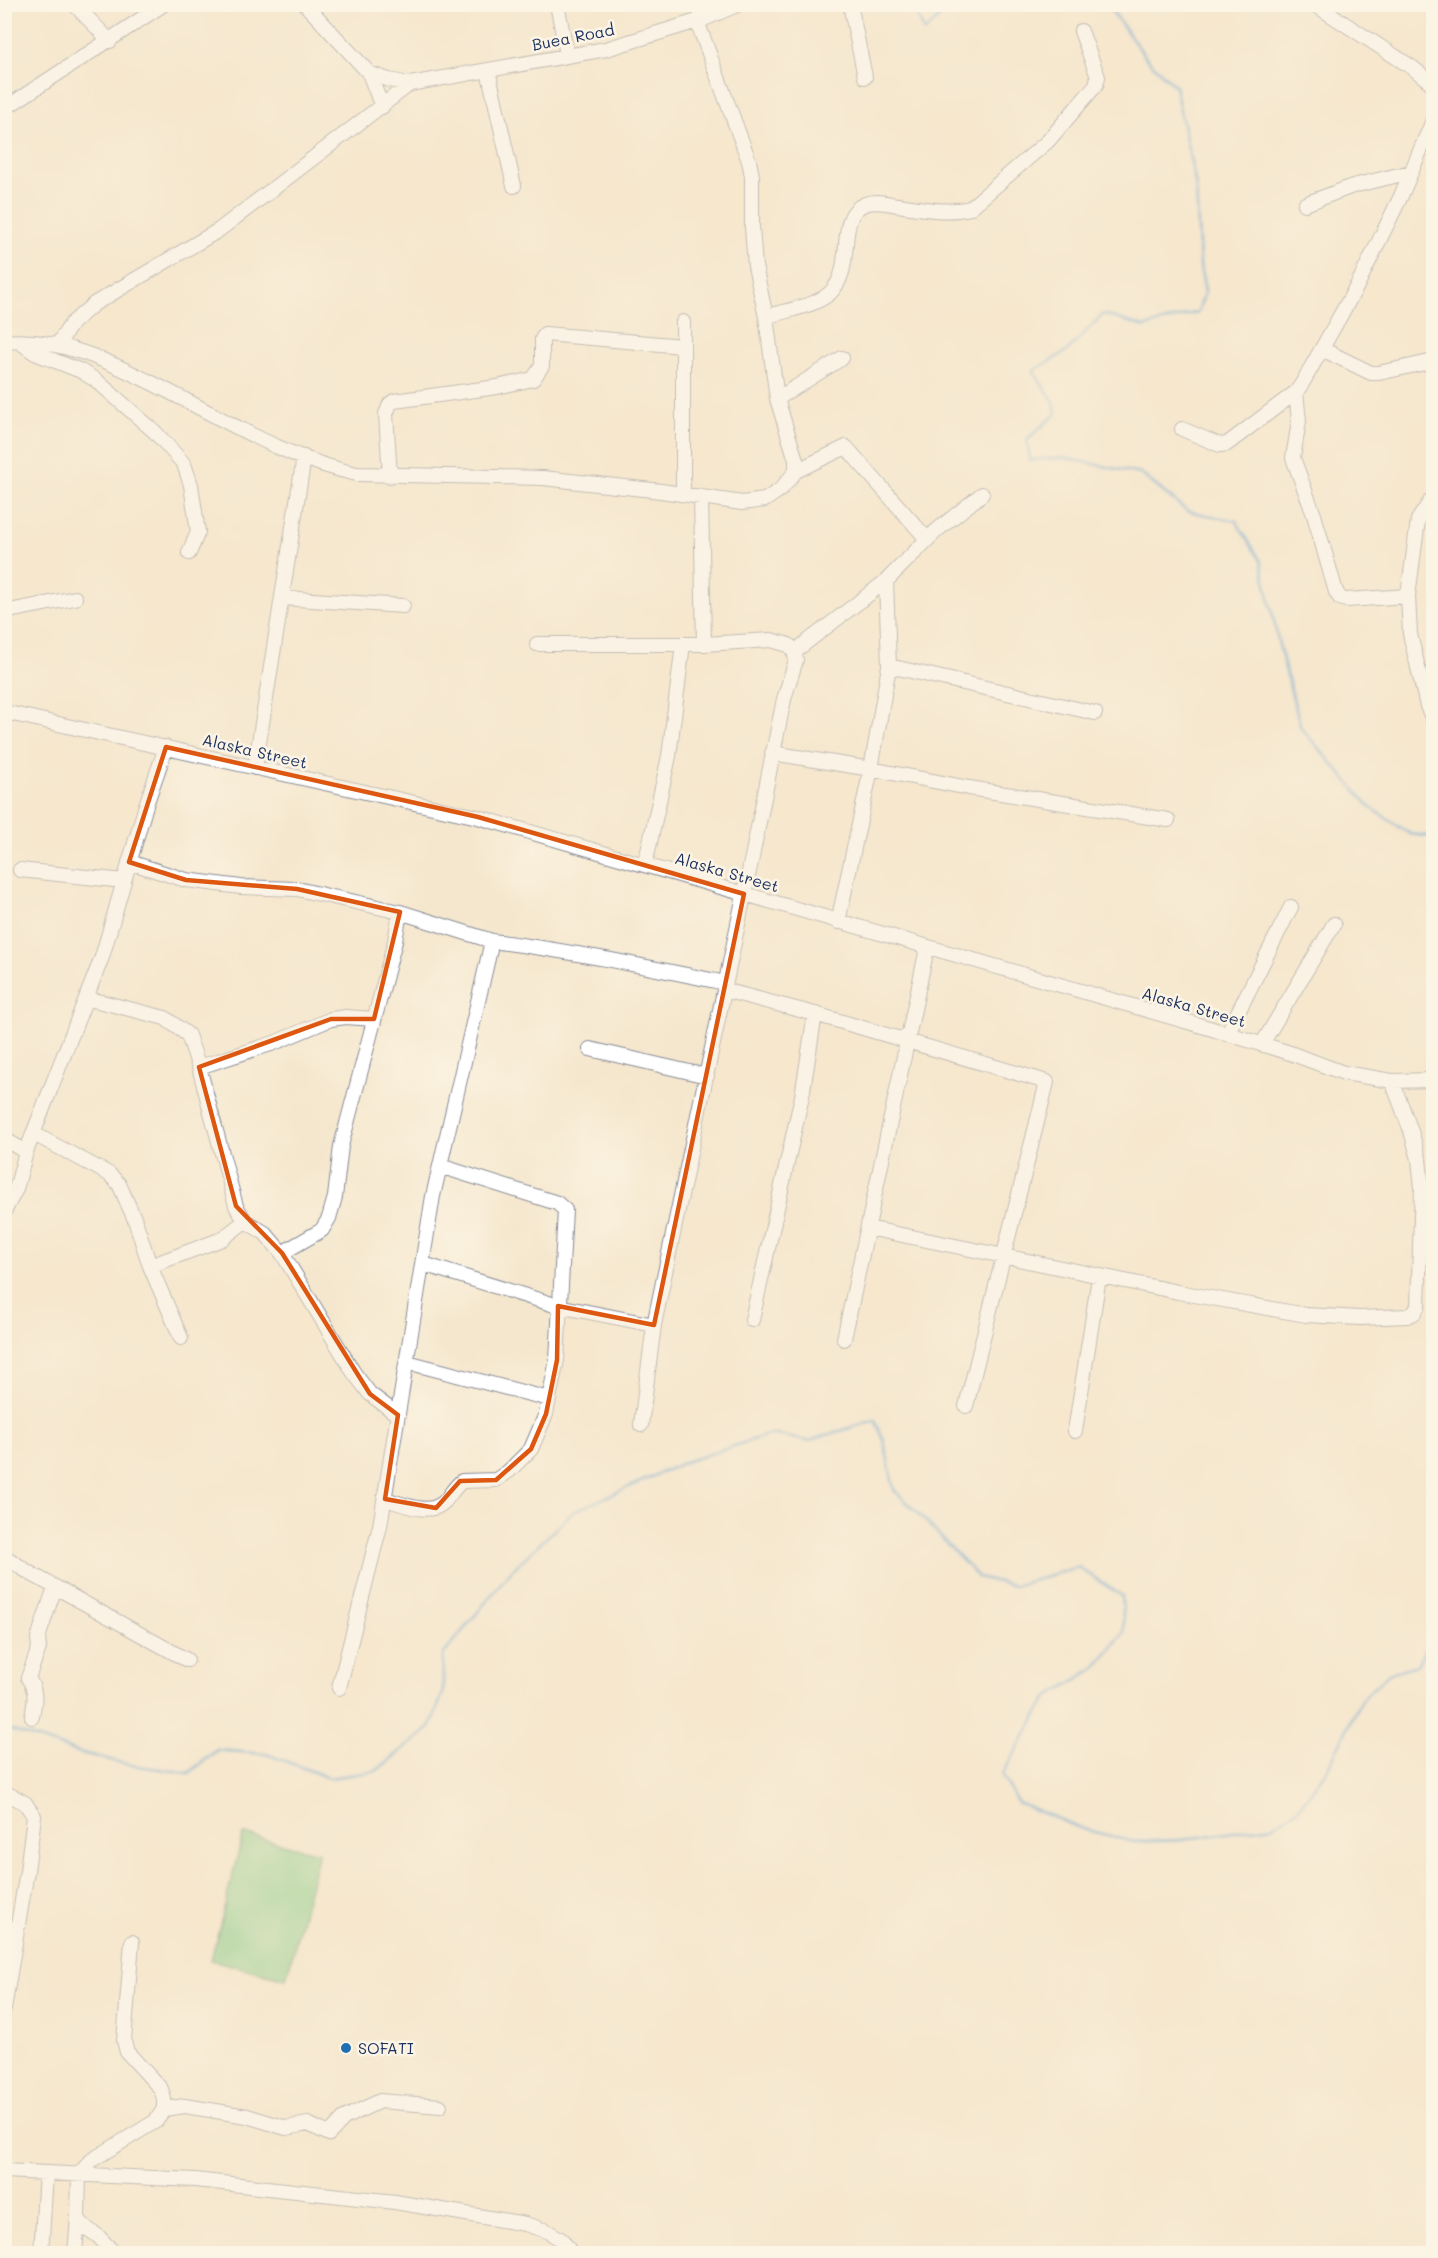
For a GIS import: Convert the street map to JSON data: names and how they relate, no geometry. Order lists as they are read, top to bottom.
{
  "streets": {
    "street": ["Buea Road", "Alaska Street"]
  },
  "places": ["SOFATI"]
}
